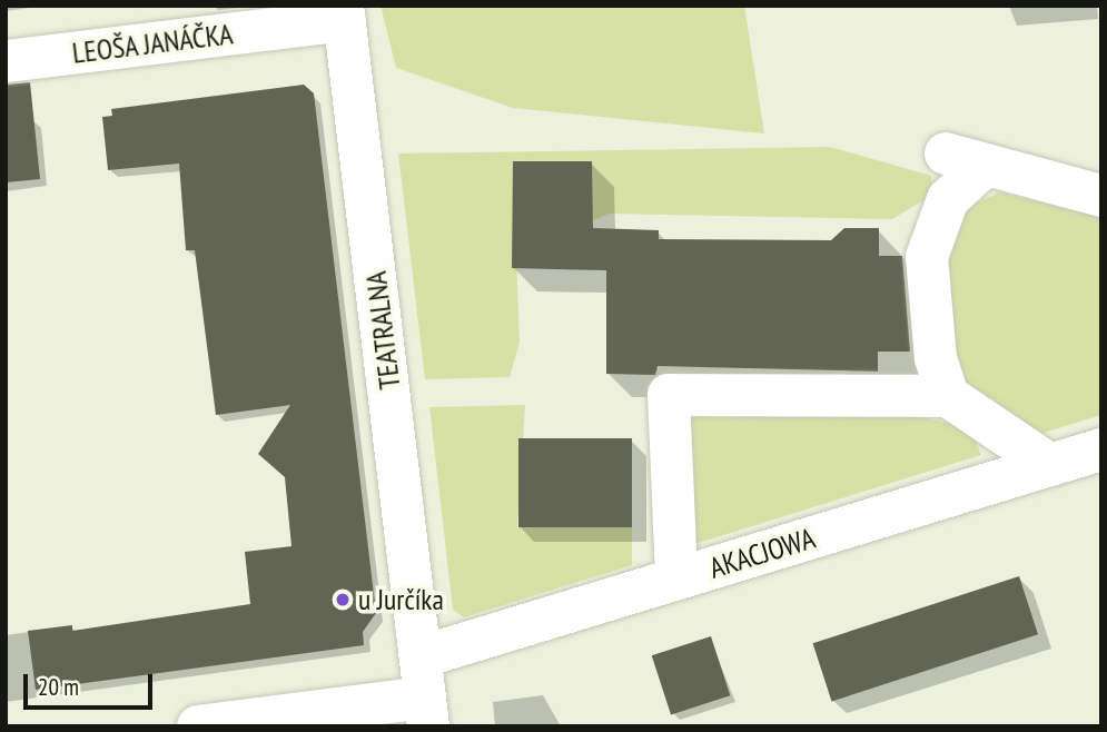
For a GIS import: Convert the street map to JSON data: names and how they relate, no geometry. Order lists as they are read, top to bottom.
{
  "streets": {
    "street": ["LEOŠA JANÁČKA", "TEATRALNA", "AKACJOWA"]
  },
  "crossings": [
    ["LEOŠA JANÁČKA", "TEATRALNA"],
    ["TEATRALNA", "AKACJOWA"]
  ],
  "places": ["u Jurčíka"],
  "scale_bar": "20 m"
}
